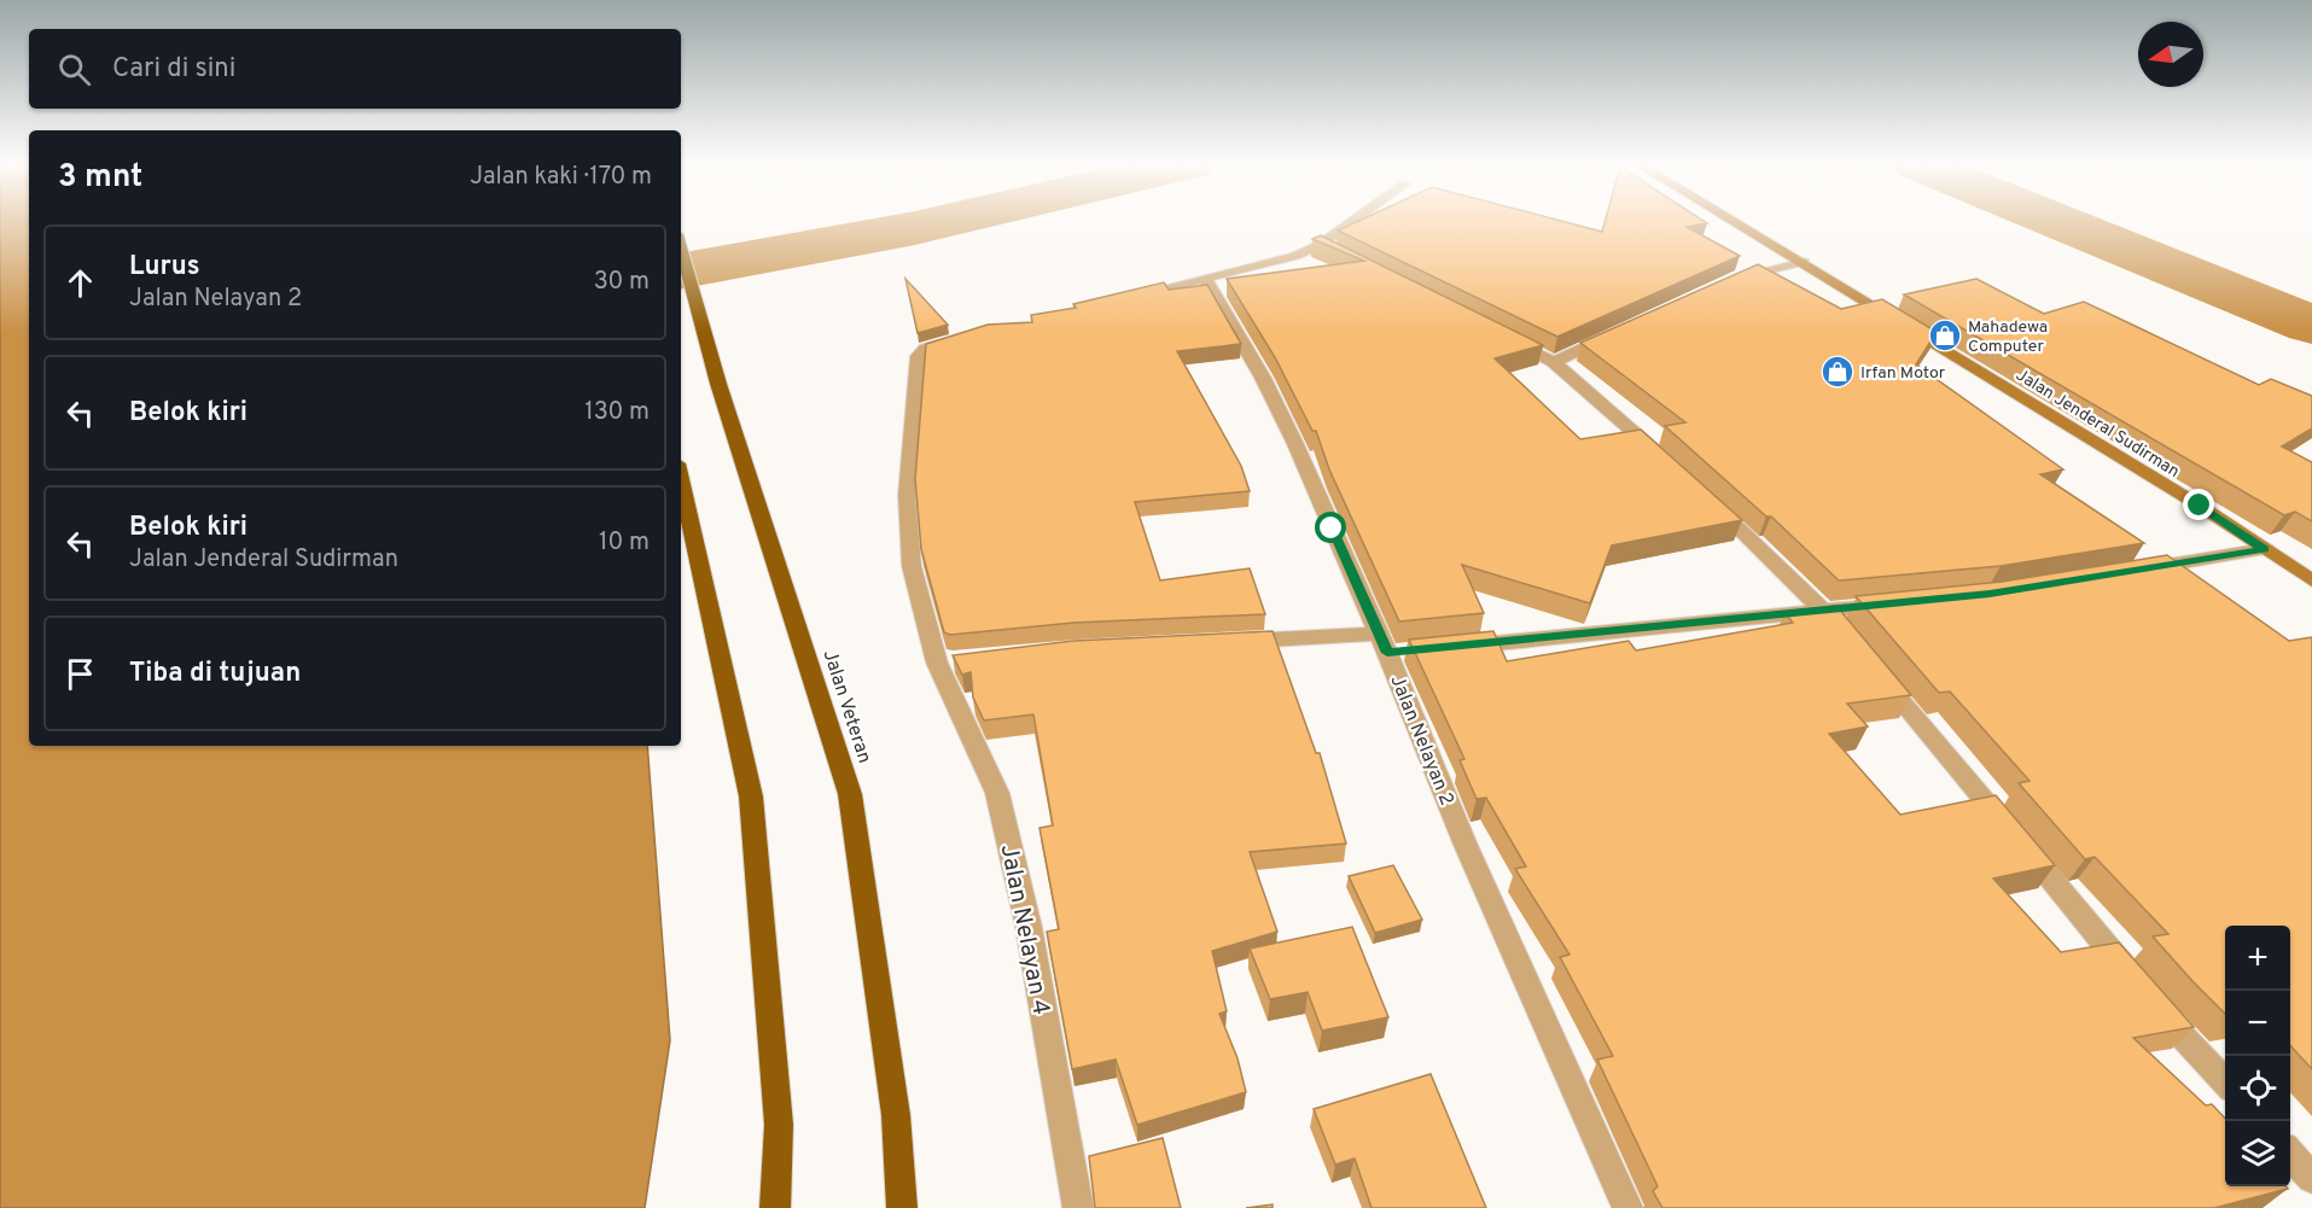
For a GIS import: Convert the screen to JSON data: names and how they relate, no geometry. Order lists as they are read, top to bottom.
{
  "streets": {
    "highway": ["Jalan Veteran"],
    "main road": ["Jalan Jenderal Sudirman"],
    "street": ["Jalan Nelayan 2", "Jalan Nelayan 4"]
  },
  "places": {
    "shop": ["Mahadewa Computer", "Irfan Motor"]
  },
  "north": "left",
  "page": {
    "search": "Cari di sini",
    "heading": ["3 mnt", "Jalan kaki · 170 m"],
    "list": [
      ["Lurus", "Jalan Nelayan 2", "30 m"],
      ["Belok kiri", "130 m"],
      ["Belok kiri", "Jalan Jenderal Sudirman", "10 m"],
      "Tiba di tujuan"
    ],
    "map_buttons": ["+", "−"]
  }
}
